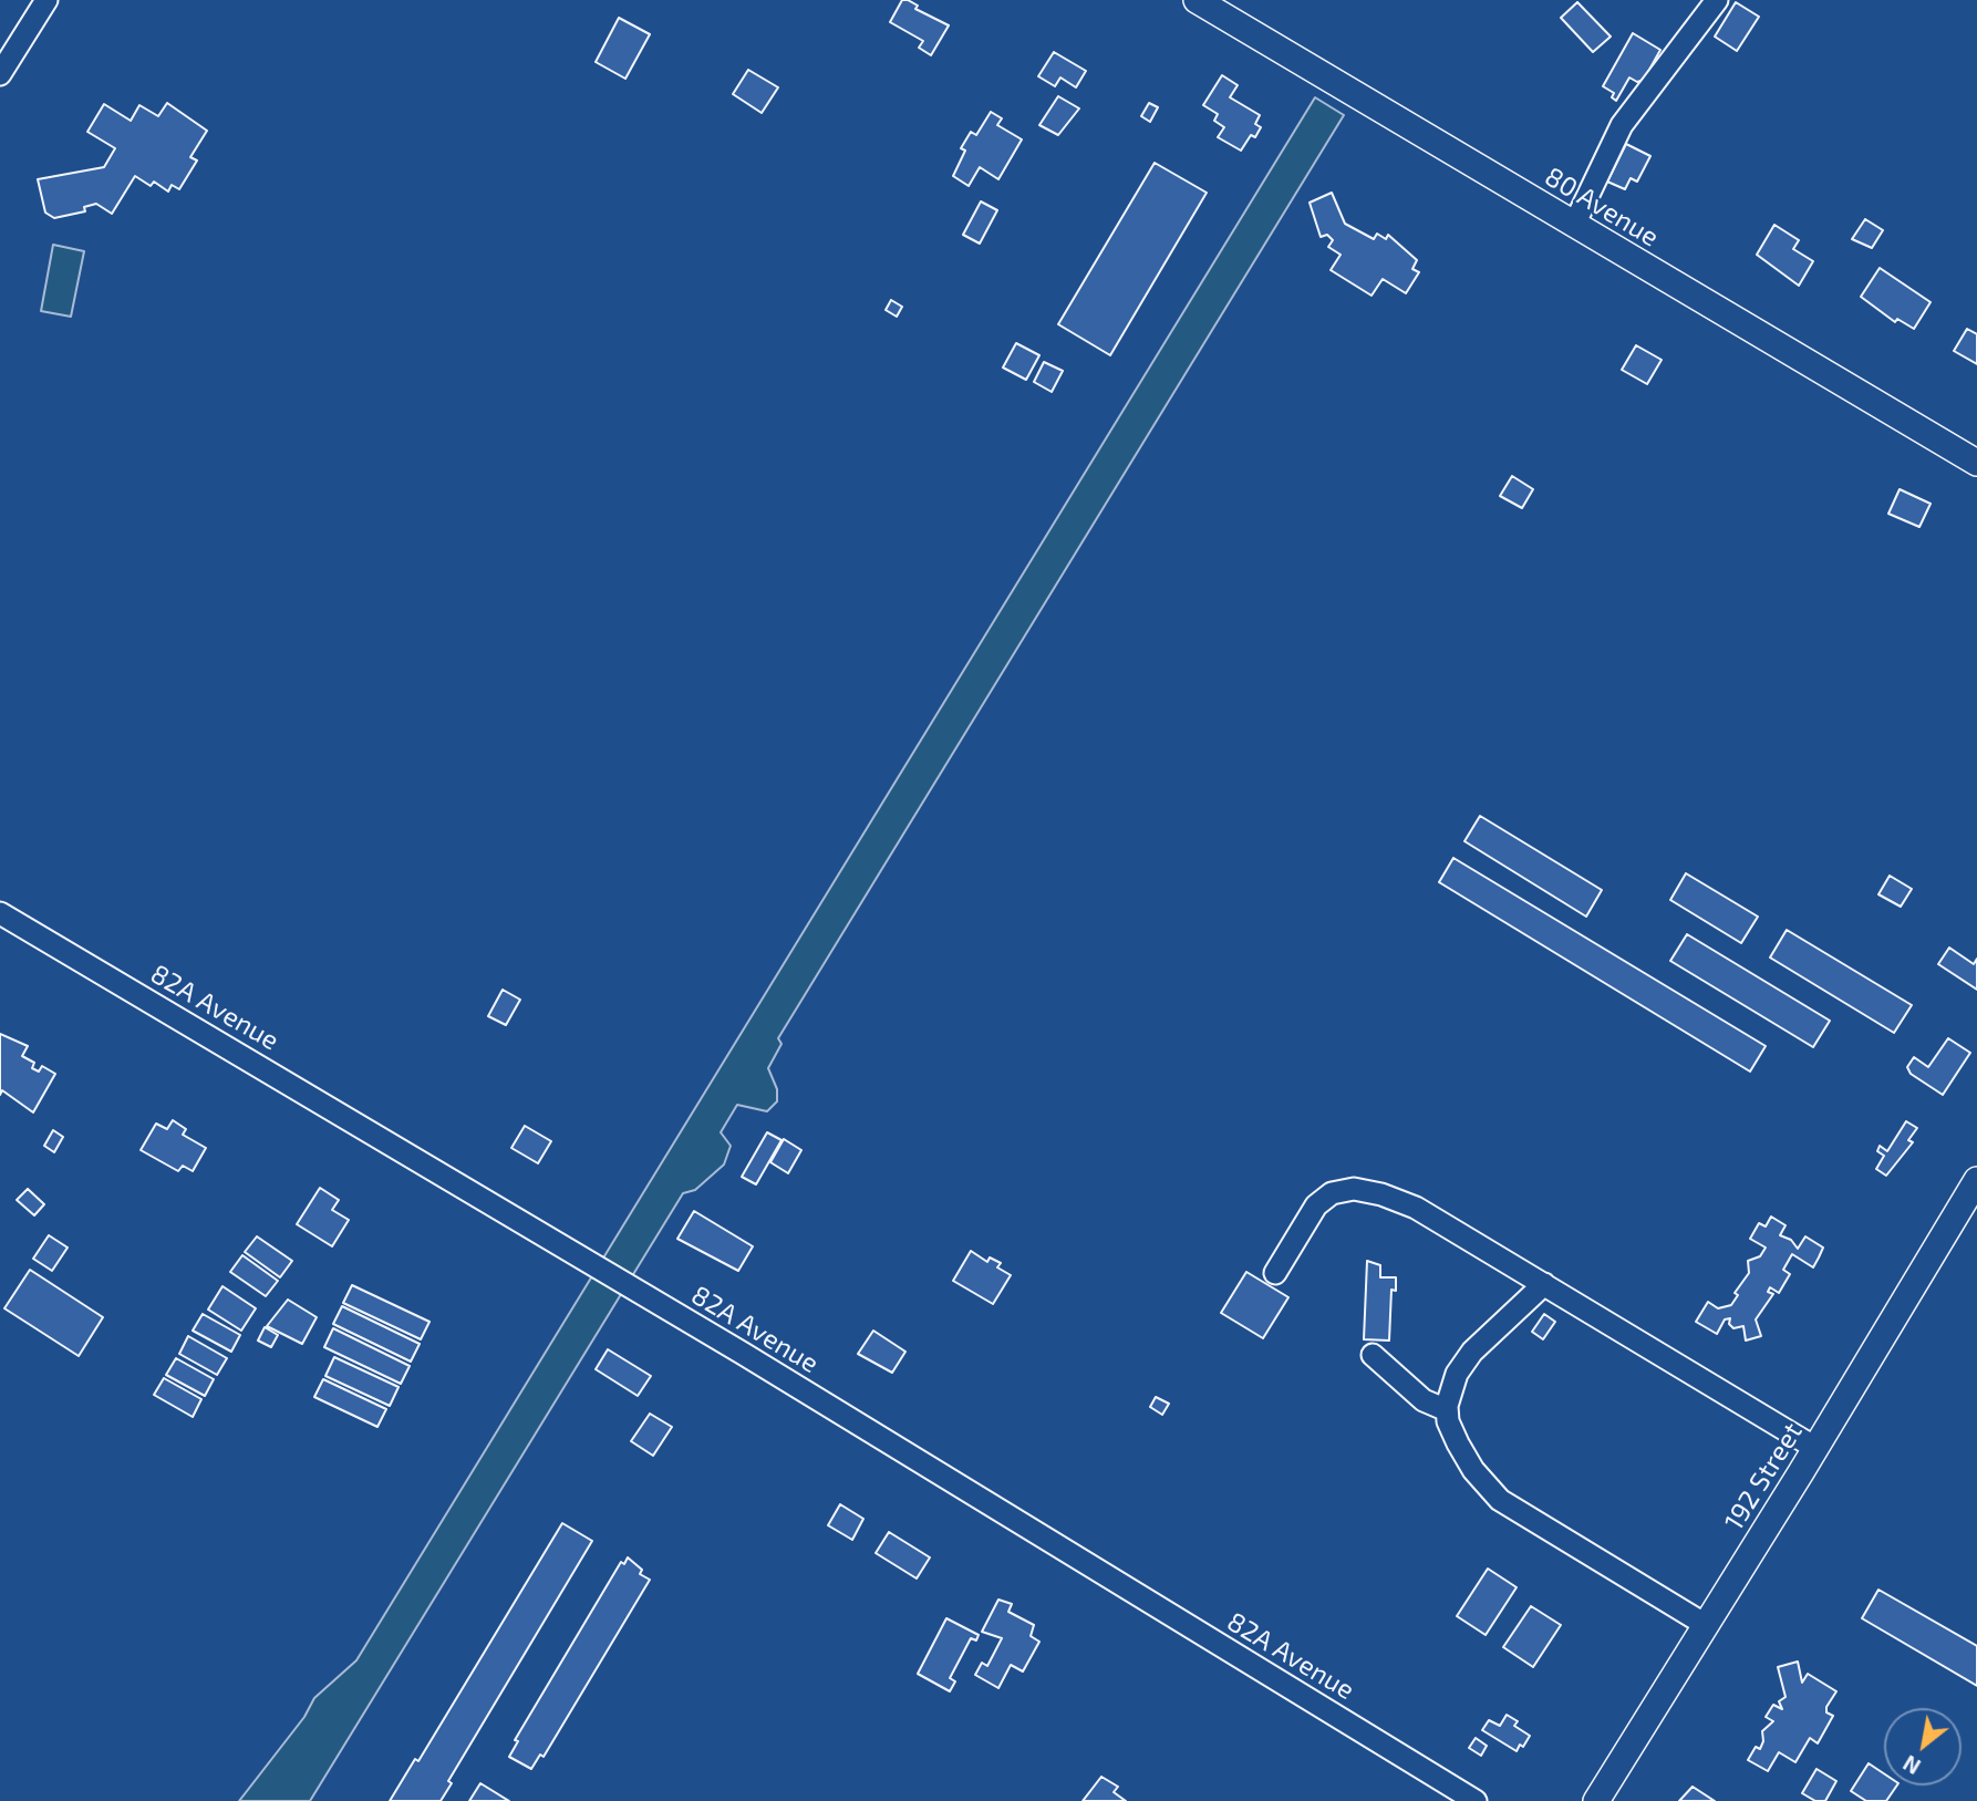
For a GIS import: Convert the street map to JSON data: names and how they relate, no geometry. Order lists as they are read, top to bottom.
{
  "streets": {
    "main road": ["80 Avenue", "192 Street"],
    "street": ["82A Avenue"]
  },
  "north": "bottom left"
}
